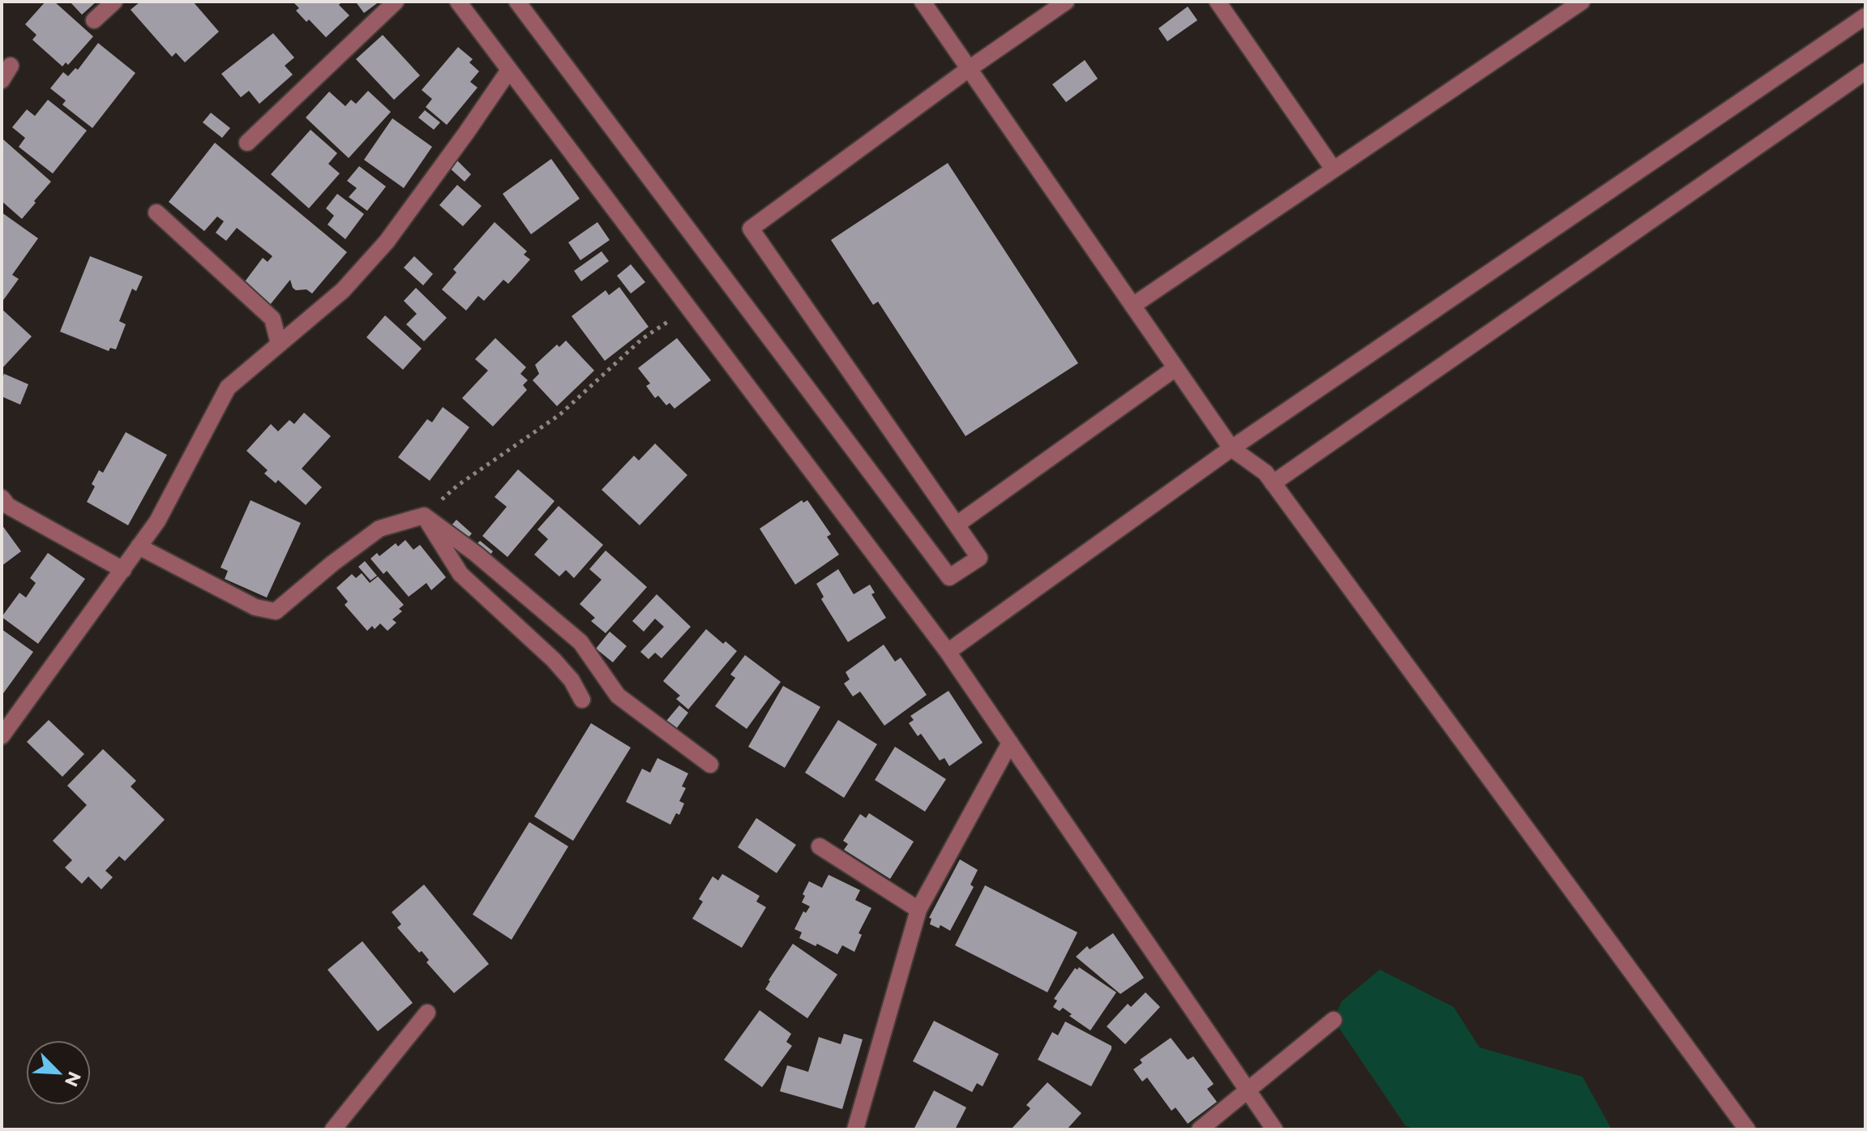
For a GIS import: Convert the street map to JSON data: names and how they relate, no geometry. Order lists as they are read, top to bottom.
{
  "north": "bottom right"
}
